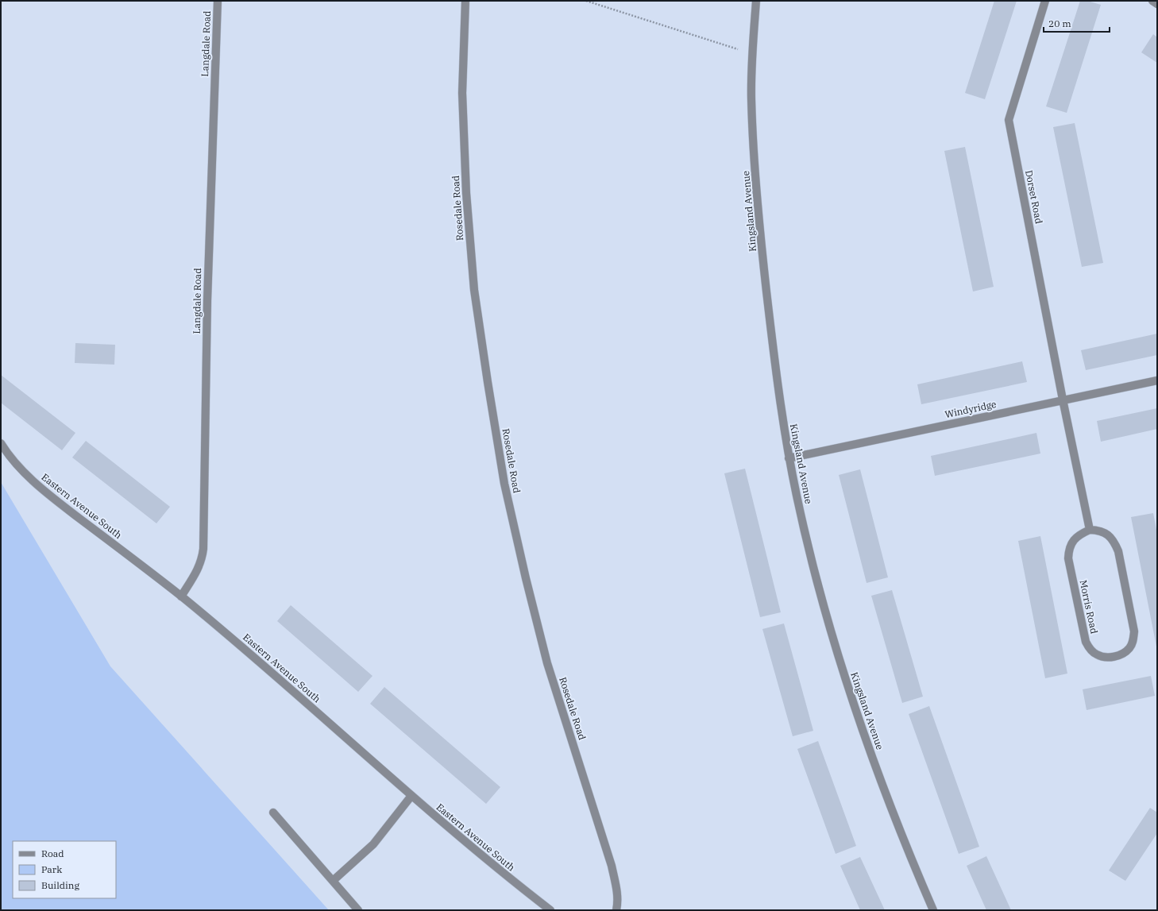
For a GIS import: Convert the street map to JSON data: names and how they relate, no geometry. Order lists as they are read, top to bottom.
{
  "streets": {
    "street": [
      "Langdale Road",
      "Dorset Road",
      "Rosedale Road",
      "Kingsland Avenue",
      "Windyridge",
      "Eastern Avenue South",
      "Morris Road"
    ]
  },
  "crossings": [
    ["Langdale Road", "Eastern Avenue South"],
    ["Dorset Road", "Windyridge"],
    ["Kingsland Avenue", "Windyridge"]
  ],
  "legend": ["Road", "Park", "Building"],
  "scale_bar": "20 m"
}
